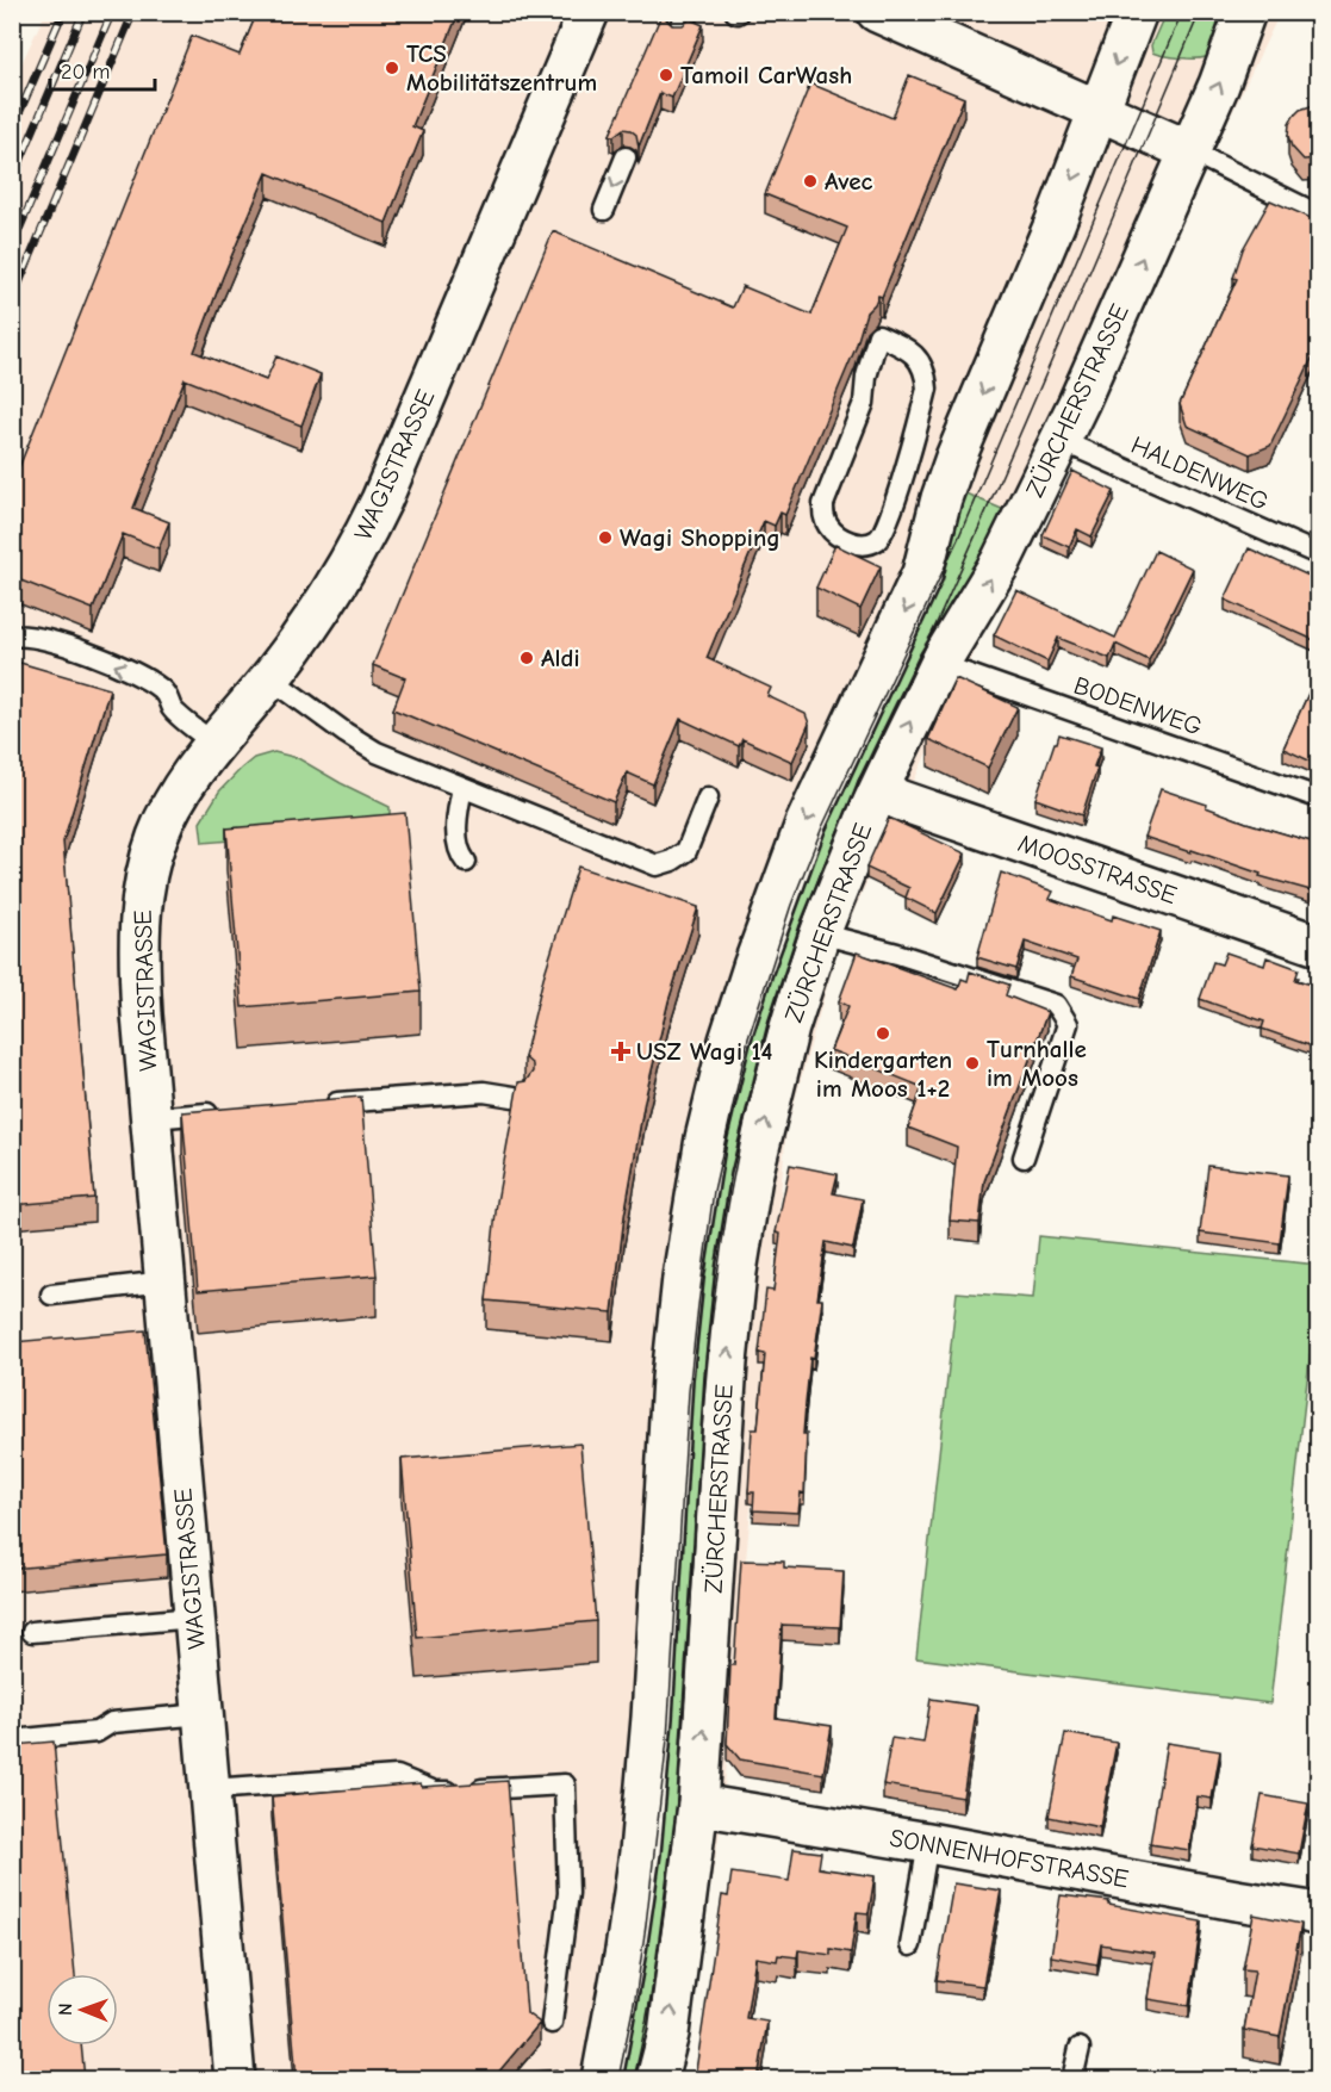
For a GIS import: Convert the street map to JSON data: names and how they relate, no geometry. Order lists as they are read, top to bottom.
{
  "streets": {
    "main road": [
      "ZÜRCHERSTRASSE",
      "WAGISTRASSE",
      "MOOSSTRASSE",
      "SONNENHOFSTRASSE"
    ],
    "lane": ["HALDENWEG", "BODENWEG"]
  },
  "crossings": [
    ["ZÜRCHERSTRASSE", "HALDENWEG"],
    ["ZÜRCHERSTRASSE", "BODENWEG"],
    ["ZÜRCHERSTRASSE", "MOOSSTRASSE"],
    ["ZÜRCHERSTRASSE", "SONNENHOFSTRASSE"]
  ],
  "places": {
    "other": [
      "TCS Mobilitätszentrum",
      "Tamoil CarWash",
      "Avec",
      "Wagi Shopping",
      "Aldi",
      "Kindergarten im Moos 1+2",
      "Turnhalle im Moos"
    ],
    "health": ["USZ Wagi 14"]
  },
  "scale_bar": "20 m",
  "north": "left"
}
